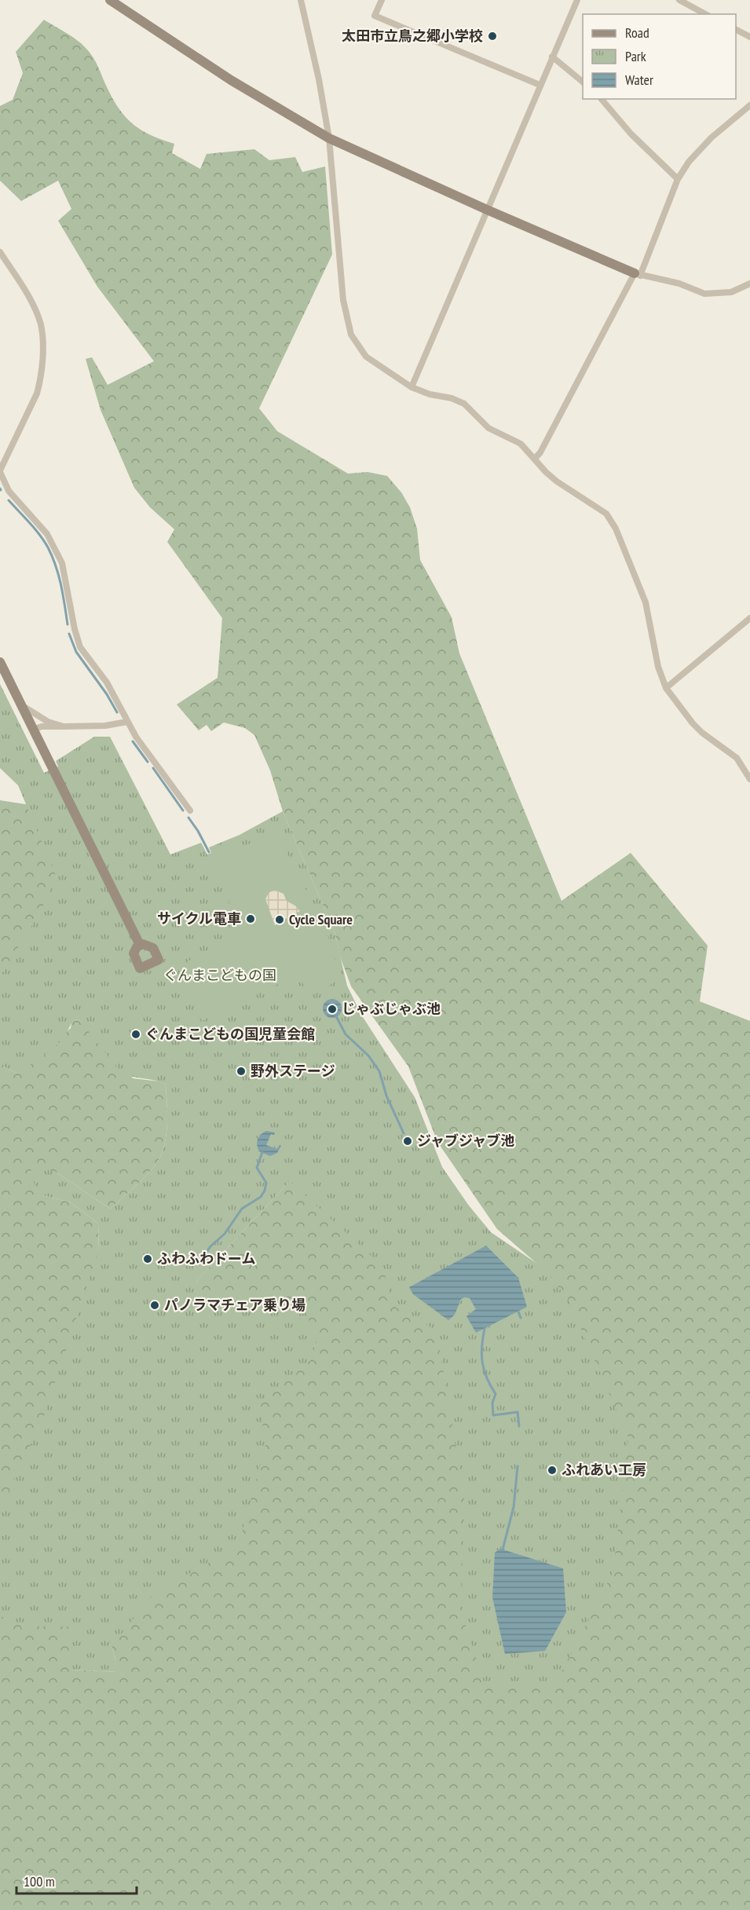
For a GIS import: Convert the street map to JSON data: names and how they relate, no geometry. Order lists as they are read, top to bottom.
{
  "parks": ["ぐんまこどもの国"],
  "places": [
    "太田市立鳥之郷小学校",
    "サイクル電車",
    "Cycle Square",
    "じゃぶじゃぶ池",
    "ぐんまこどもの国児童会館",
    "野外ステージ",
    "ジャブジャブ池",
    "ふわふわドーム",
    "パノラマチェア乗り場",
    "ふれあい工房"
  ],
  "legend": ["Road", "Park", "Water"],
  "scale_bar": "100 m"
}
